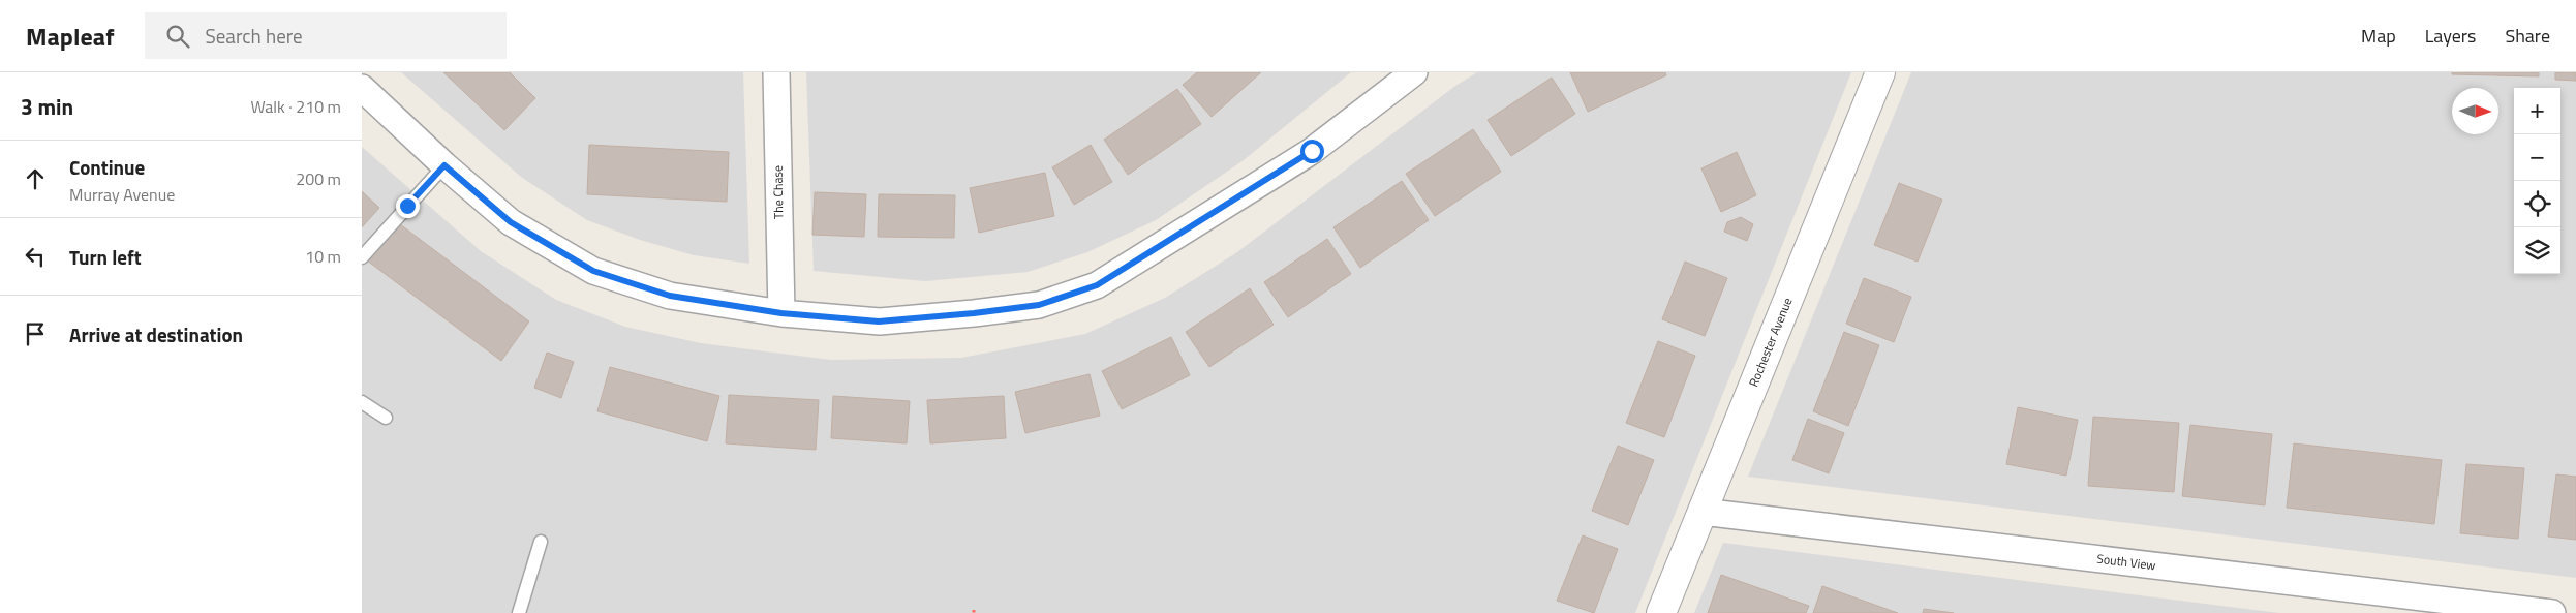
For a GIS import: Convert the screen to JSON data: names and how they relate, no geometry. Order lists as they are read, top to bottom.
{
  "streets": {
    "street": ["The Chase", "Rochester Avenue", "South View"]
  },
  "crossings": [
    ["Rochester Avenue", "South View"]
  ],
  "north": "right",
  "page": {
    "header": "Mapleaf",
    "search": "Search here",
    "nav": ["Map", "Layers", "Share"],
    "heading": ["3 min", "Walk · 210 m"],
    "map_buttons": ["+", "−"],
    "list": [
      ["Continue", "Murray Avenue", "200 m"],
      ["Turn left", "10 m"],
      "Arrive at destination"
    ]
  }
}
